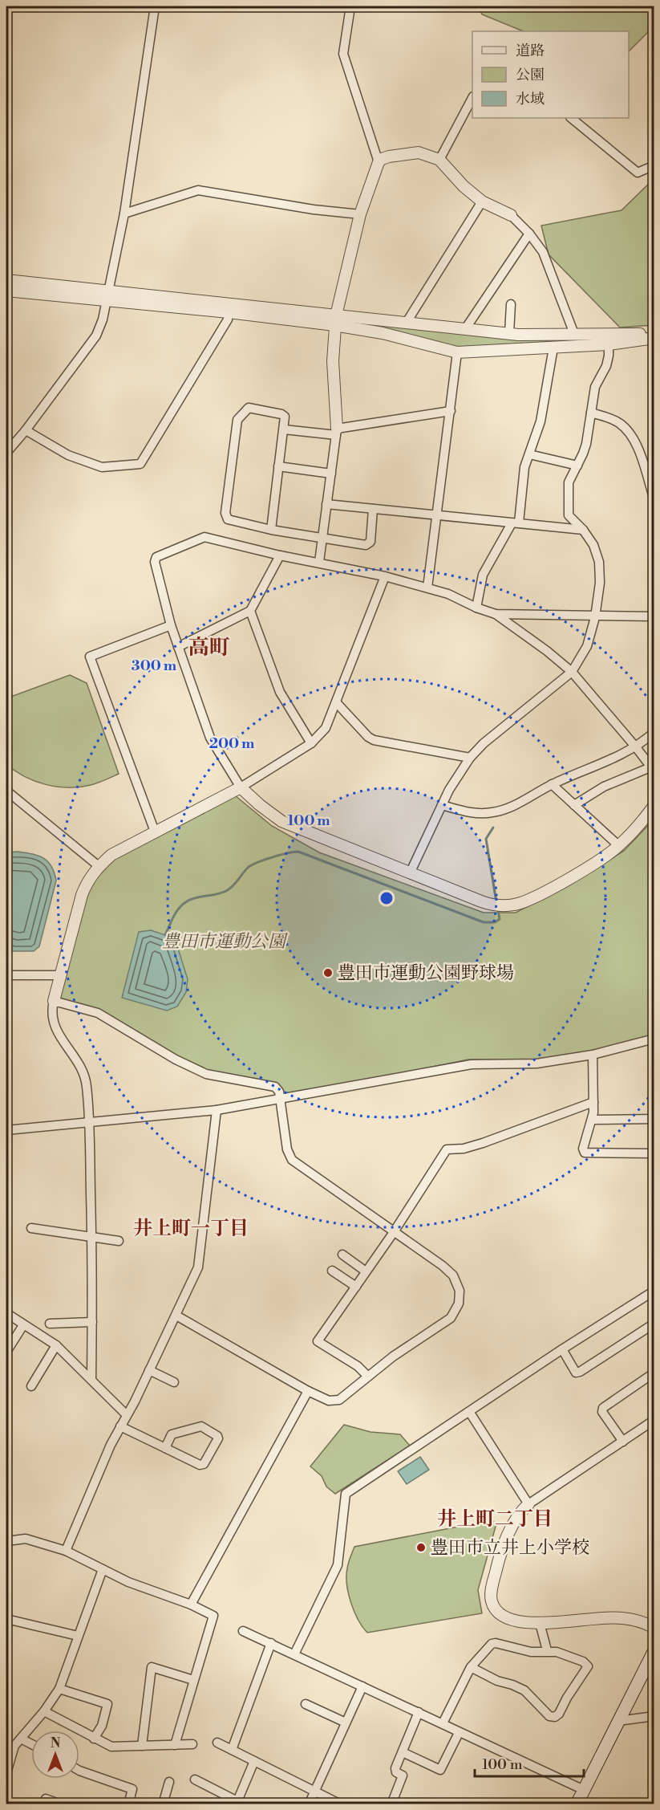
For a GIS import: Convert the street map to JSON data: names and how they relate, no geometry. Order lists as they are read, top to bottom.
{
  "districts": ["高町", "井上町一丁目", "井上町二丁目"],
  "parks": ["豊田市運動公園"],
  "places": ["豊田市運動公園野球場", "豊田市立井上小学校"],
  "legend": ["道路", "公園", "水域"],
  "scale_bar": "100 m",
  "north": "top",
  "rings": ["300 m", "200 m", "100 m"]
}
